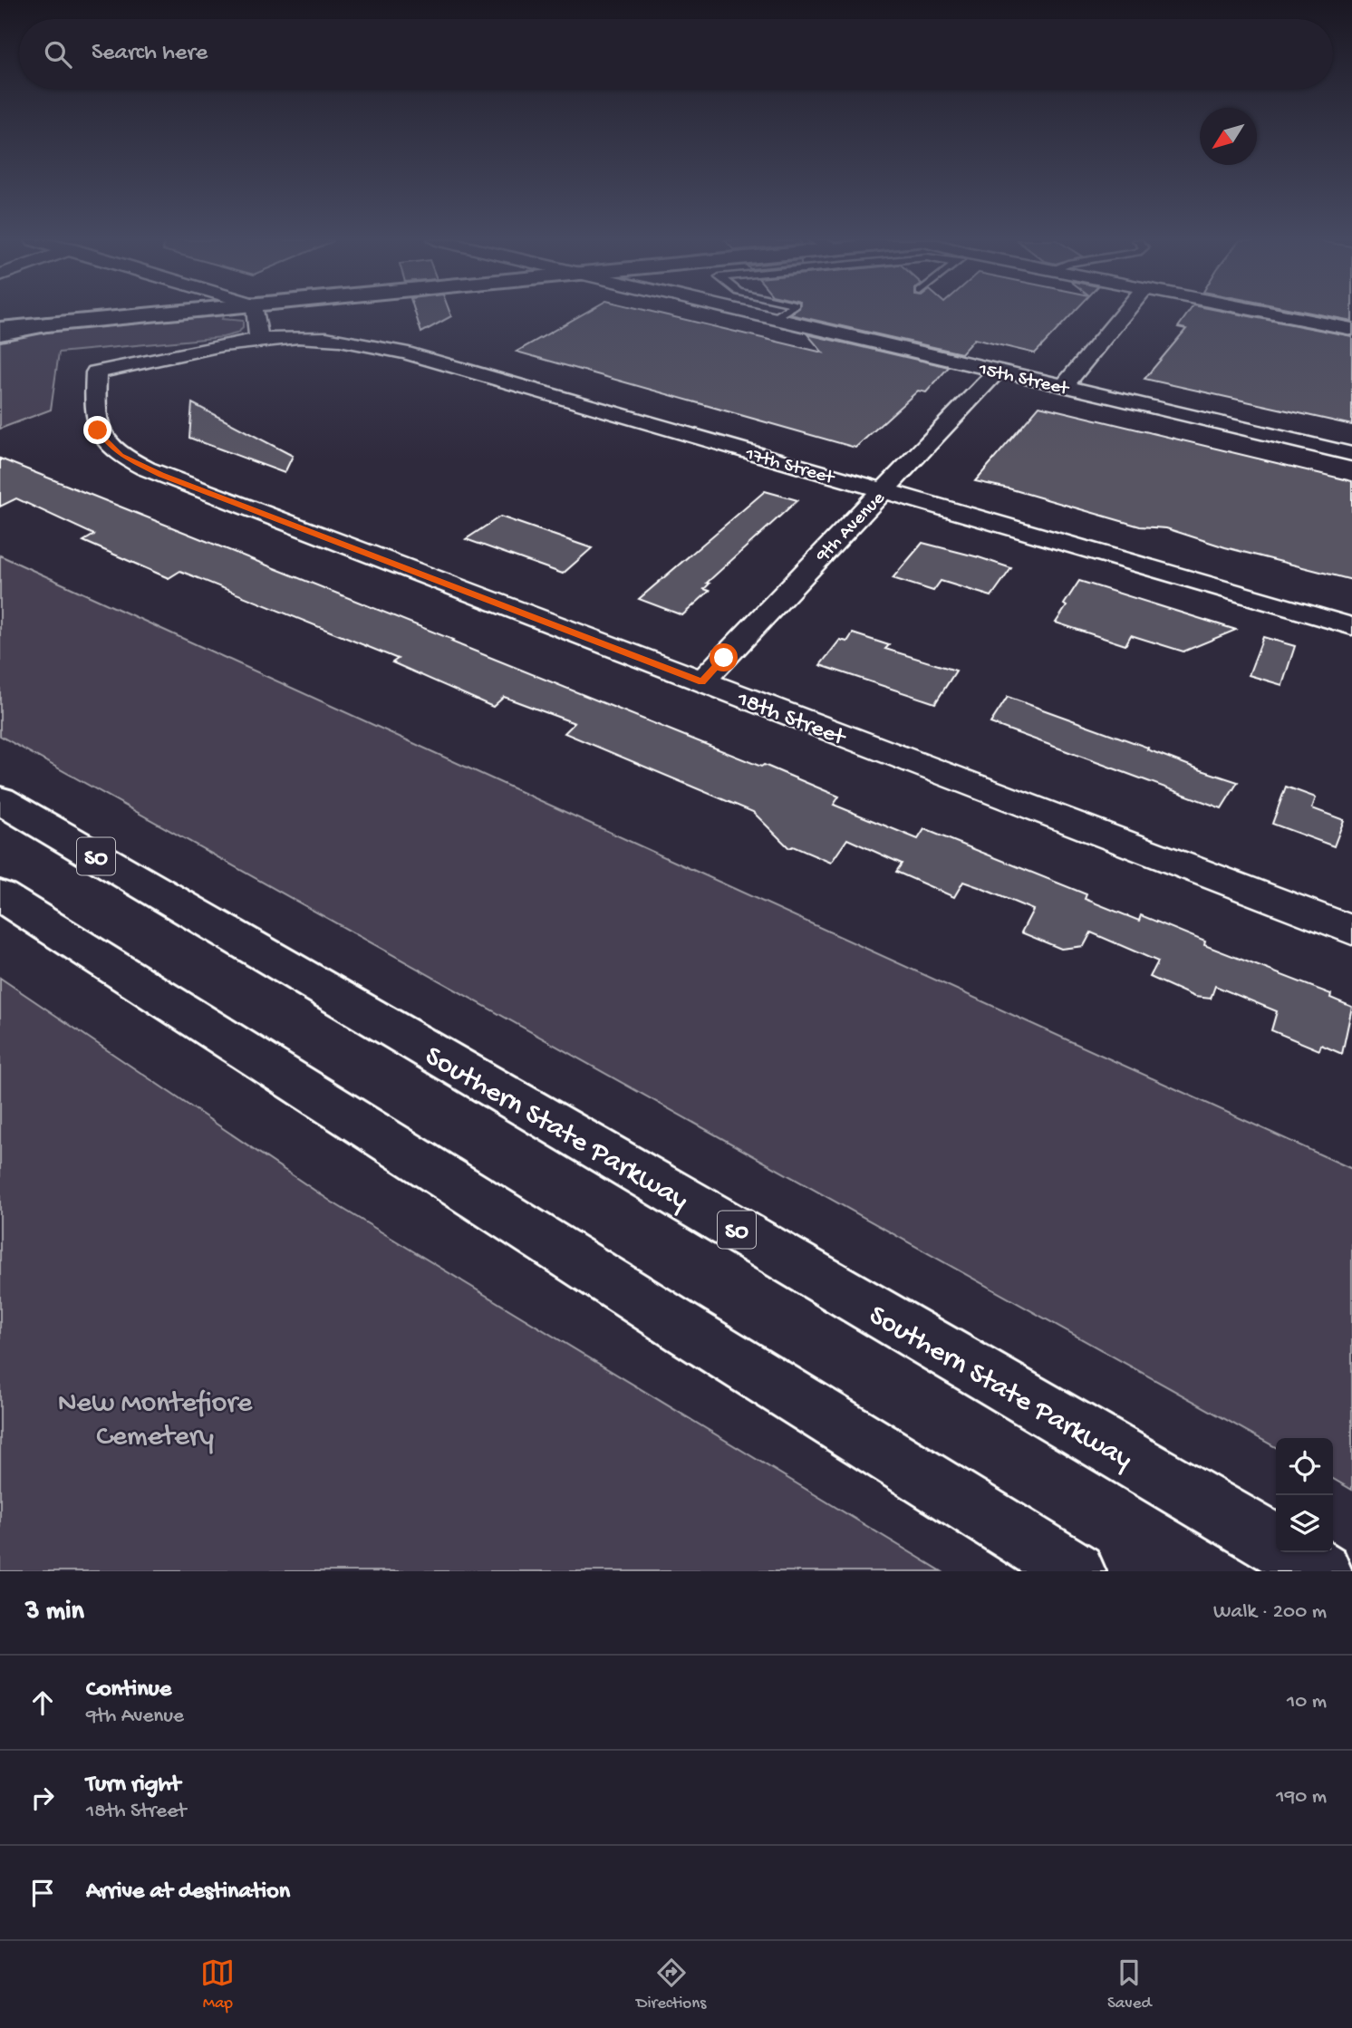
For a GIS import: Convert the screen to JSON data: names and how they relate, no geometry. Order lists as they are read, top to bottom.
{
  "streets": {
    "main road": ["SO", "Southern State Parkway"],
    "street": [
      "15th Street",
      "17th Street",
      "9th Avenue",
      "18th Street"
    ]
  },
  "crossings": [
    ["15th Street", "9th Avenue"],
    ["17th Street", "9th Avenue"],
    ["17th Street", "18th Street"],
    ["9th Avenue", "18th Street"]
  ],
  "parks": ["New Montefiore Cemetery"],
  "north": "bottom left",
  "page": {
    "search": "Search here",
    "heading": ["3 min", "Walk · 200 m"],
    "list": [
      ["Continue", "9th Avenue", "10 m"],
      ["Turn right", "18th Street", "190 m"],
      "Arrive at destination"
    ],
    "nav": ["Map", "Directions", "Saved"]
  }
}
